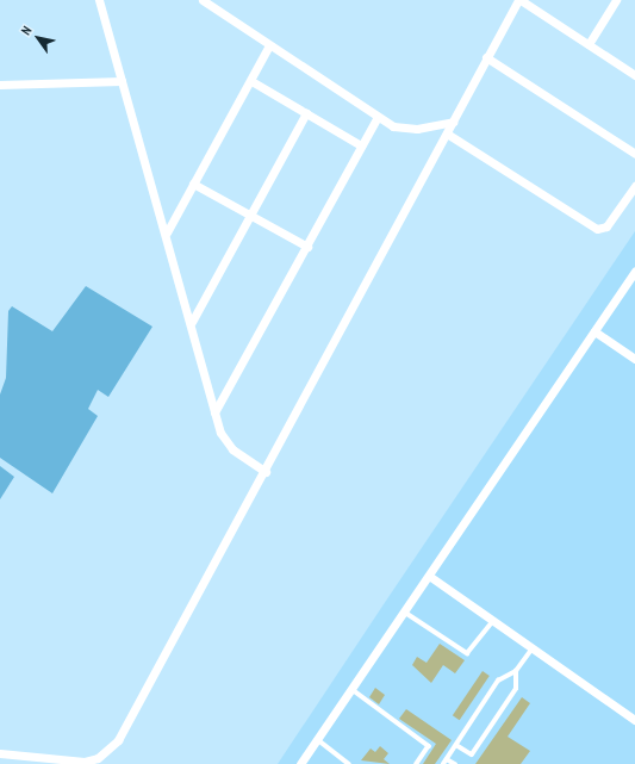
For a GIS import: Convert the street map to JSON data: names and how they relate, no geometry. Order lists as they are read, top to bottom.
{
  "north": "top left"
}
